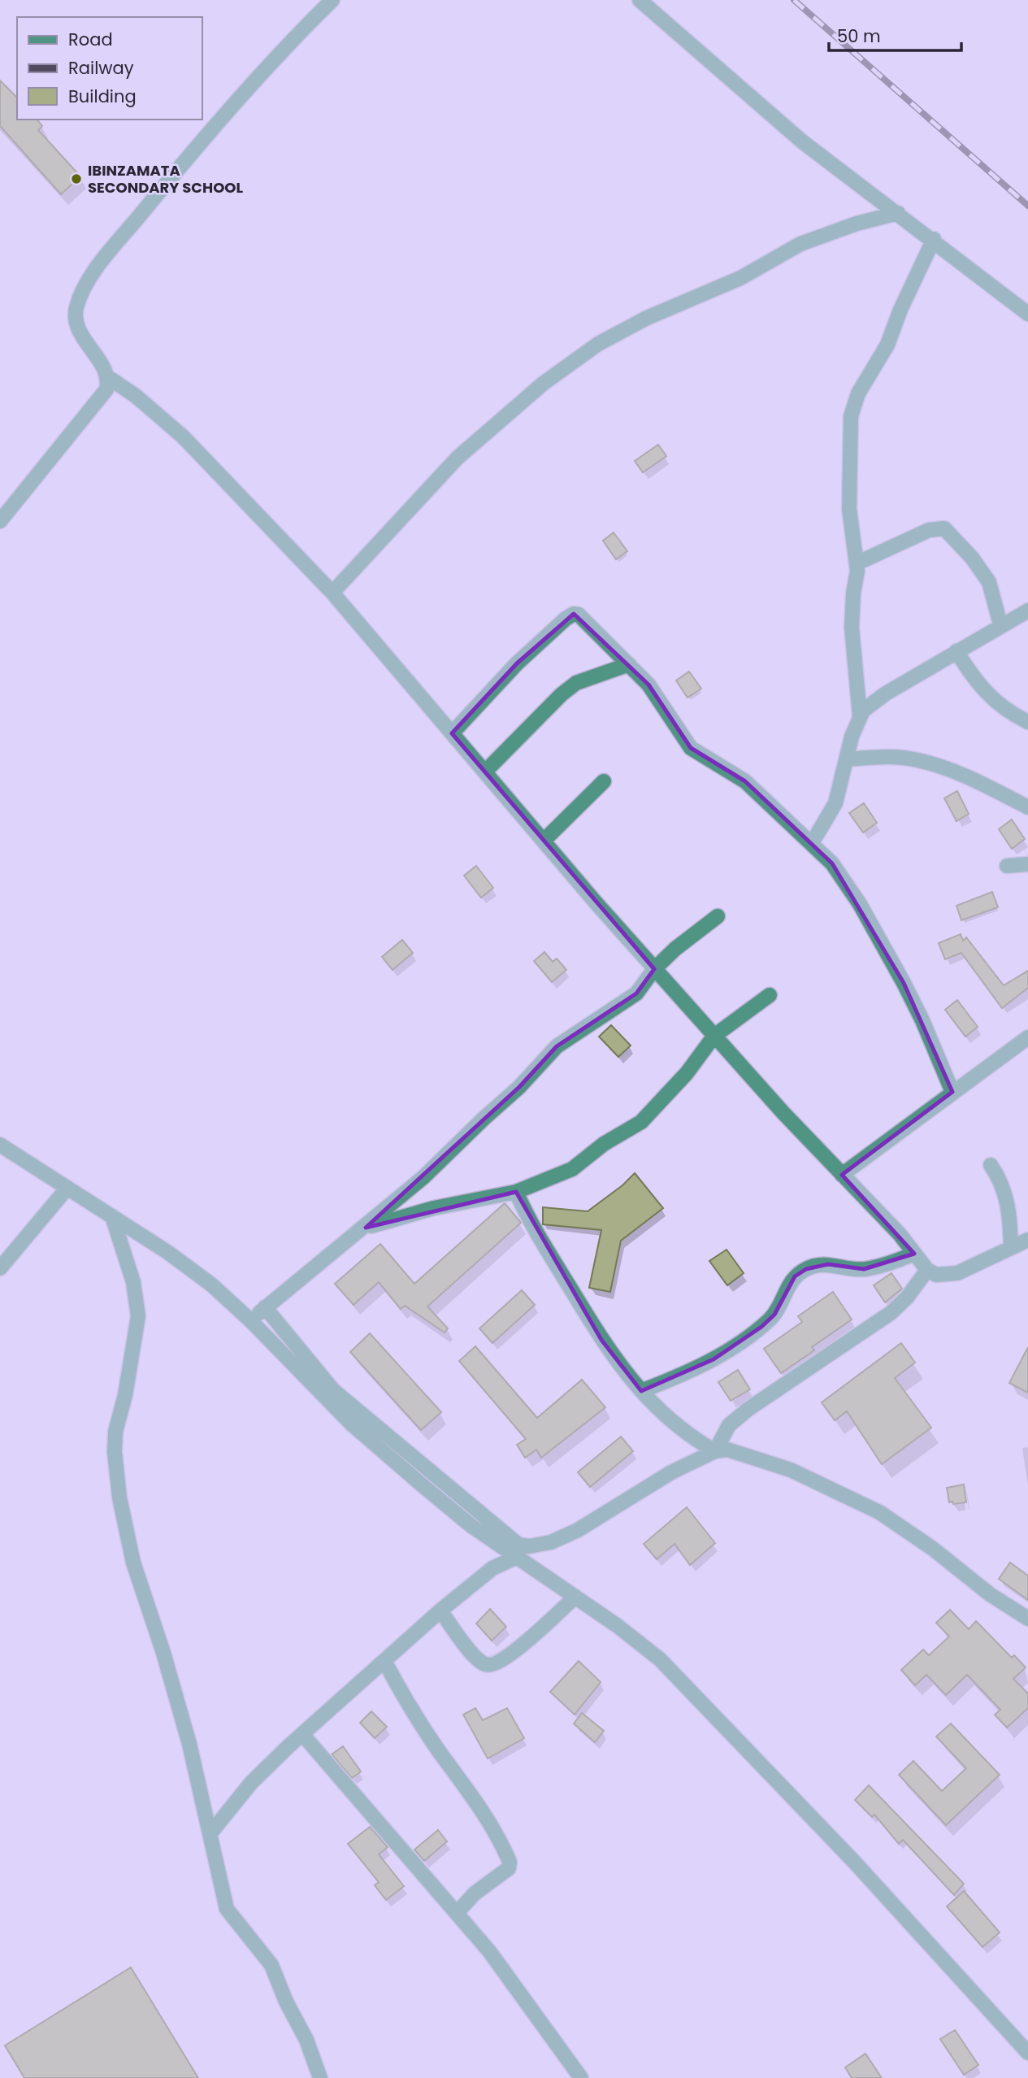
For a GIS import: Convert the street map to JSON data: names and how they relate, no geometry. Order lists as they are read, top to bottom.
{
  "places": ["IBINZAMATA SECONDARY SCHOOL"],
  "legend": ["Road", "Railway", "Building"],
  "scale_bar": "50 m"
}
